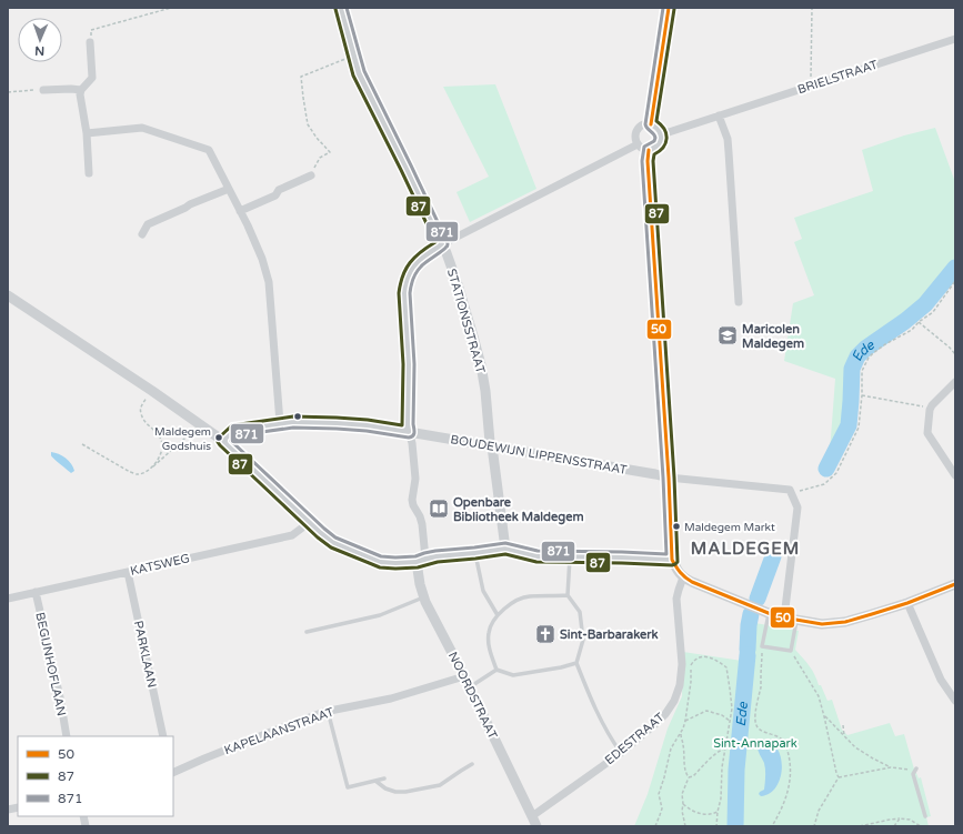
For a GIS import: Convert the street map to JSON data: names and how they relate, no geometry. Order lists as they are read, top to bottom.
{
  "streets": {
    "street": [
      "BRIELSTRAAT",
      "STATIONSSTRAAT",
      "BOUDEWIJN LIPPENSSTRAAT",
      "KATSWEG",
      "PARKLAAN",
      "BEGIJNHOFLAAN",
      "NOORDSTRAAT",
      "KAPELAANSTRAAT",
      "EDESTRAAT"
    ]
  },
  "crossings": [
    ["STATIONSSTRAAT", "BOUDEWIJN LIPPENSSTRAAT"],
    ["KATSWEG", "PARKLAAN"],
    ["KATSWEG", "BEGIJNHOFLAAN"],
    ["NOORDSTRAAT", "KAPELAANSTRAAT"],
    ["NOORDSTRAAT", "EDESTRAAT"]
  ],
  "districts": ["MALDEGEM"],
  "water": ["Ede"],
  "parks": ["Sint-Annapark"],
  "places": {
    "school or university": ["Maricolen Maldegem"],
    "other": ["Maldegem Godshuis", "Maldegem Markt"],
    "library": ["Openbare Bibliotheek Maldegem"],
    "church": ["Sint-Barbarakerk"]
  },
  "lines": ["transit line 50", "transit line 871", "transit line 87"],
  "legend": ["50", "87", "871"],
  "north": "bottom"
}
